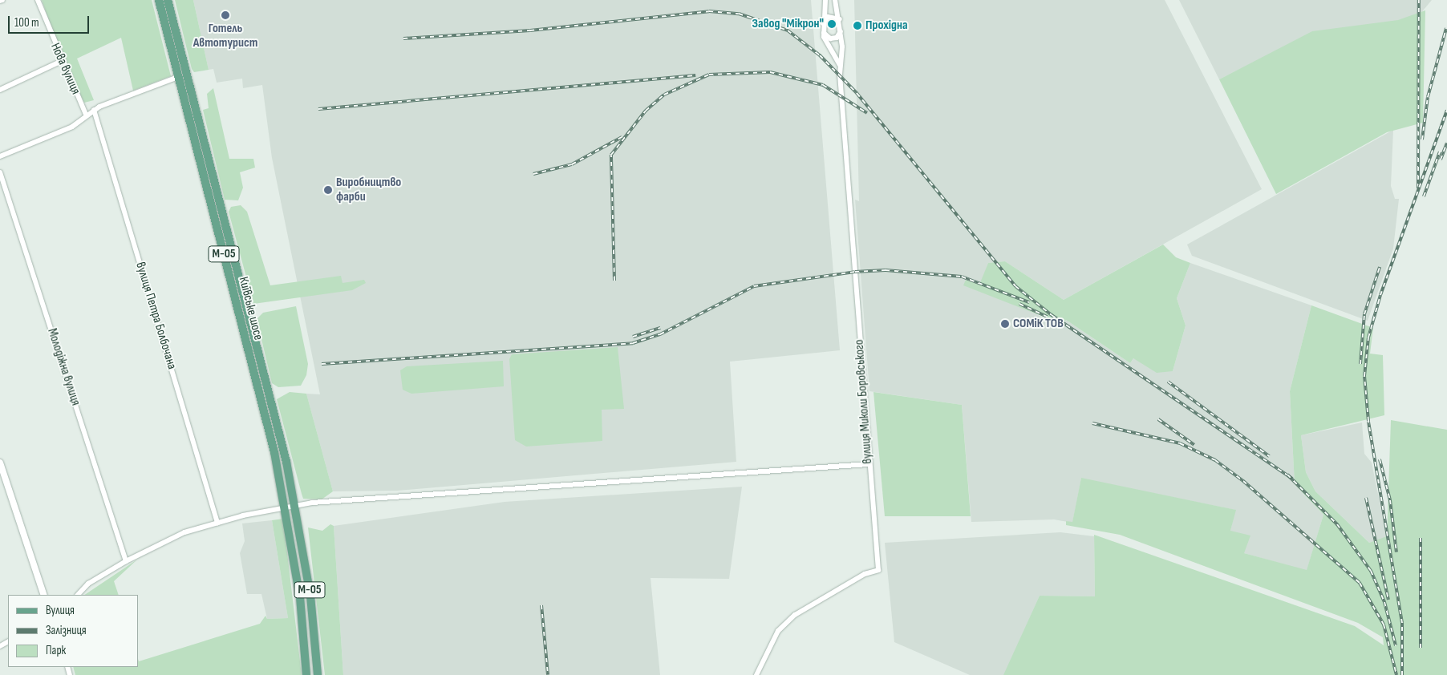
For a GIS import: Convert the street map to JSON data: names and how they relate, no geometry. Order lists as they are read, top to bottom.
{
  "streets": {
    "main road": ["М-05", "Київське шосе"],
    "street": [
      "Нова вулиця",
      "вулиця Петра Болбочана",
      "Молодіжна вулиця",
      "вулиця Миколи Боровського"
    ]
  },
  "crossings": [
    ["М-05", "Київське шосе"]
  ],
  "places": [
    "Готель Автотурист",
    "Завод \"Мікрон\"",
    "Прохідна",
    "Виробництво фарби",
    "СОМіК ТОВ"
  ],
  "legend": ["Вулиця", "Залізниця", "Парк"],
  "scale_bar": "100 m"
}
